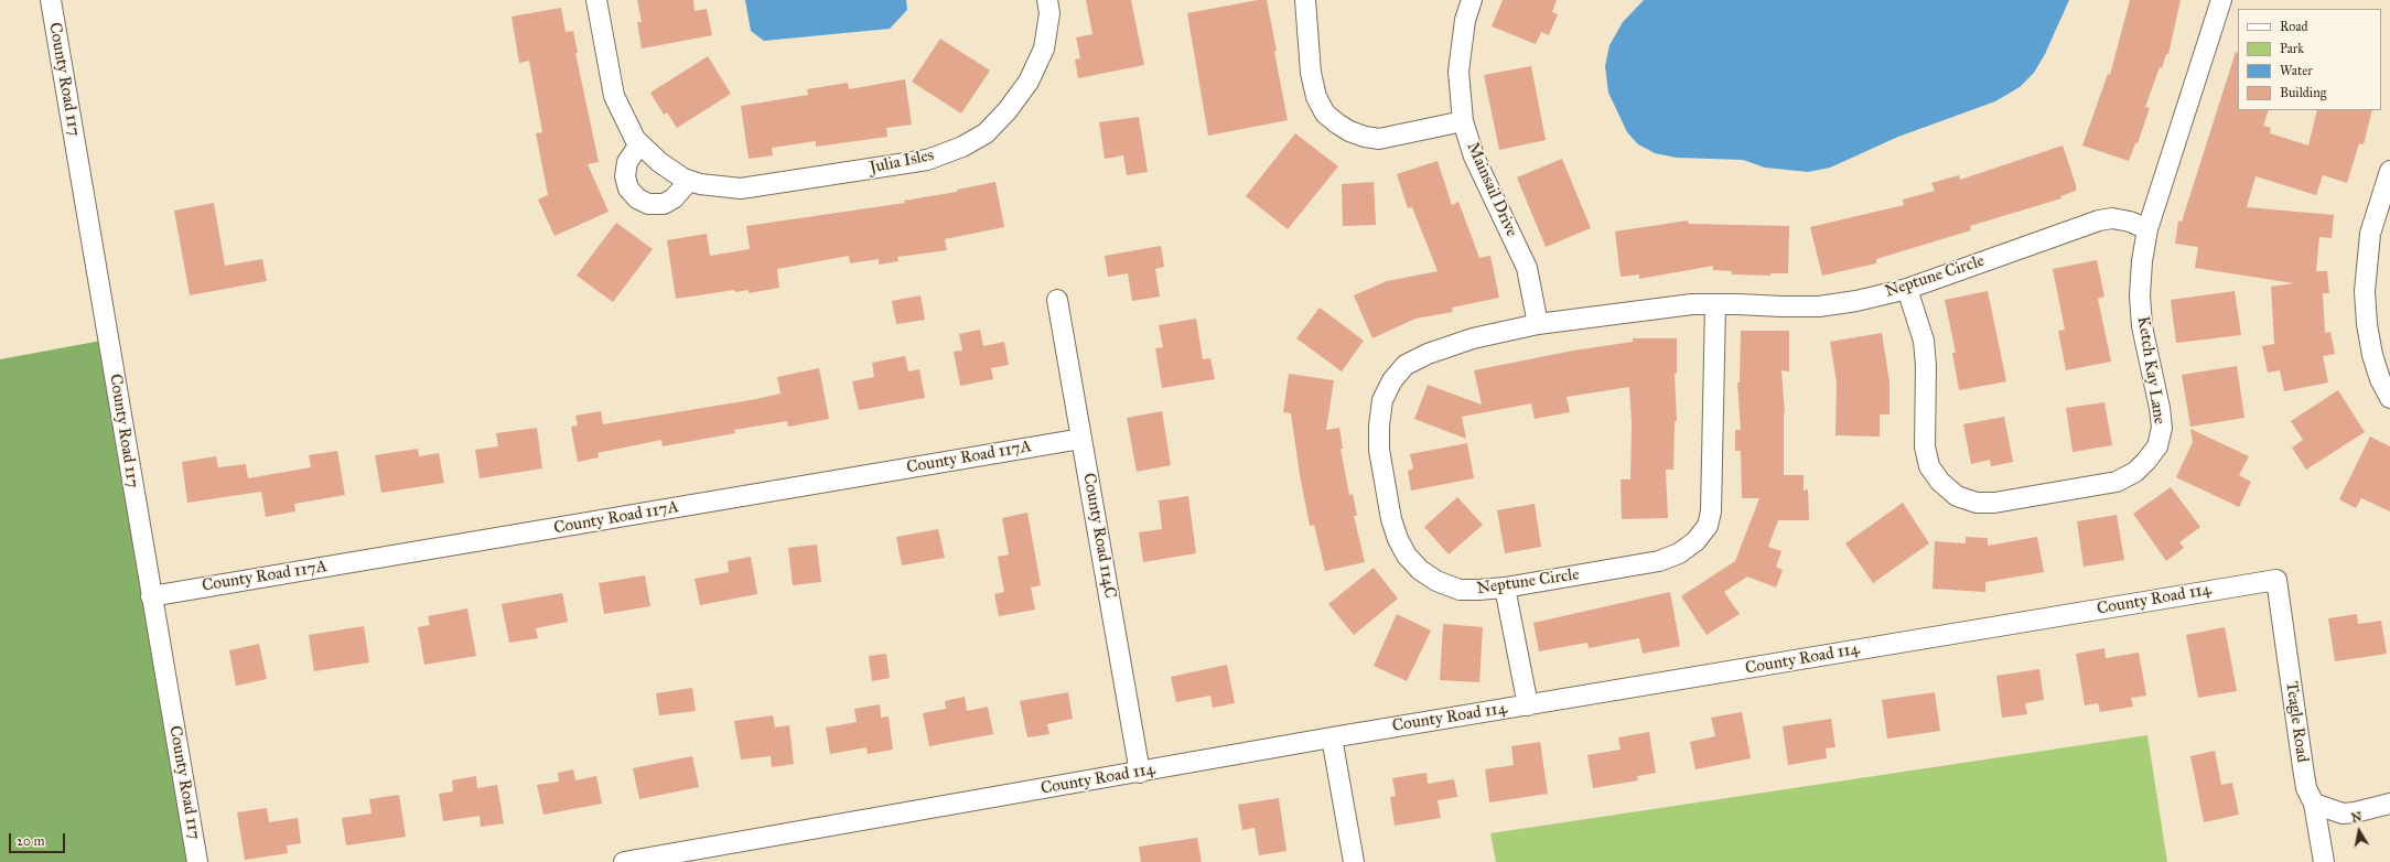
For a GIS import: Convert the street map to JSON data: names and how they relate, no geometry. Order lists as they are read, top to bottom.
{
  "streets": {
    "street": [
      "County Road 117",
      "Julia Isles",
      "Mainsail Drive",
      "Neptune Circle",
      "Ketch Kay Lane",
      "County Road 117A",
      "County Road 114C",
      "County Road 114",
      "Teagle Road"
    ]
  },
  "crossings": [
    ["County Road 117", "County Road 117A"],
    ["Mainsail Drive", "Neptune Circle"],
    ["Neptune Circle", "Ketch Kay Lane"],
    ["County Road 117A", "County Road 114C"],
    ["County Road 114C", "County Road 114"],
    ["County Road 114", "Teagle Road"]
  ],
  "legend": [
    "Road",
    "Park",
    "Water",
    "Building"
  ],
  "scale_bar": "20 m",
  "north": "top"
}
